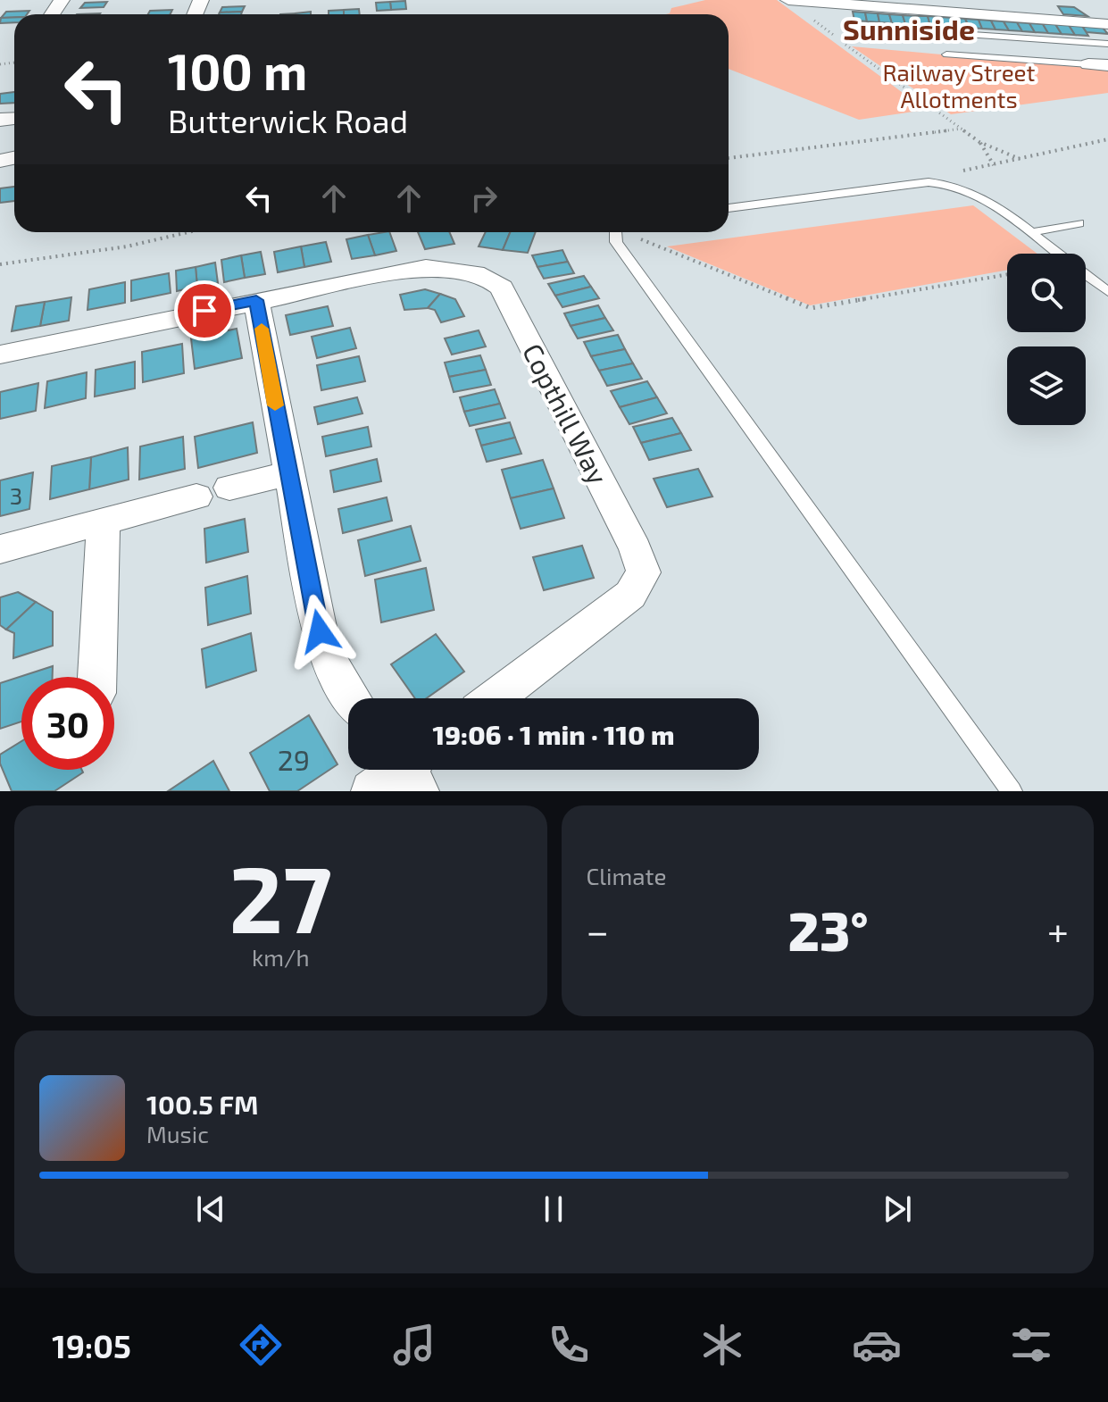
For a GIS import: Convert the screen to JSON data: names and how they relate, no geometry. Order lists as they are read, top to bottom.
{
  "streets": {
    "street": ["Copthill Way"]
  },
  "districts": ["Sunniside"],
  "parks": ["Railway Street Allotments"],
  "house_numbers": ["3", "29"],
  "page": {
    "turn": ["100 m", "Butterwick Road"],
    "limit": "30",
    "trip": "19:06 · 1 min · 110 m",
    "tile": [
      ["27", "km/h"],
      "Climate"
    ],
    "heat": ["−", "23°", "+"],
    "song": ["100.5 FM", "Music"],
    "tabs": "19:05"
  }
}
